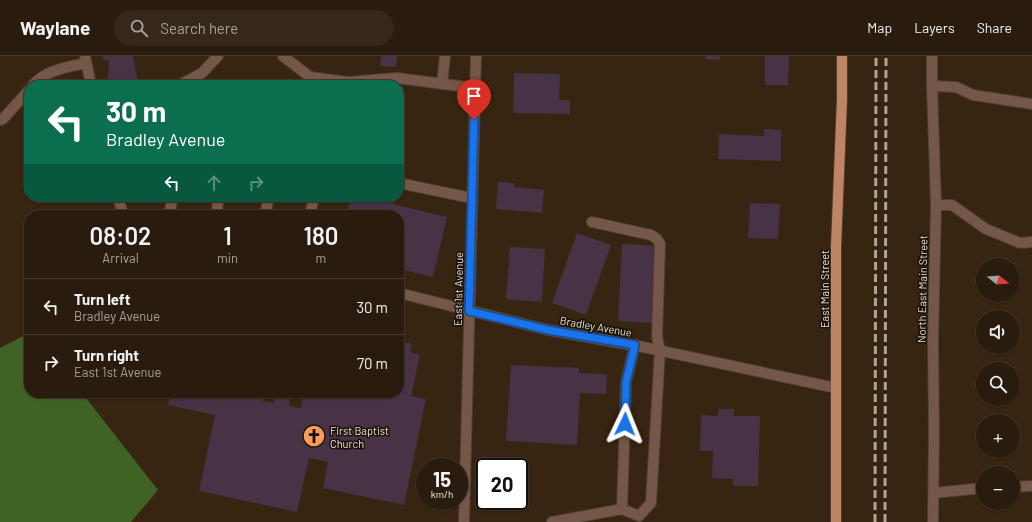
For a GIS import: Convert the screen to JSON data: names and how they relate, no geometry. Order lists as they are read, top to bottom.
{
  "streets": {
    "main road": ["East Main Street"],
    "street": ["East 1st Avenue", "North East Main Street", "Bradley Avenue"]
  },
  "crossings": [
    ["East 1st Avenue", "Bradley Avenue"],
    ["East Main Street", "Bradley Avenue"]
  ],
  "places": {
    "church": ["First Baptist Church"]
  },
  "north": "right",
  "page": {
    "header": "Waylane",
    "search": "Search here",
    "nav": ["Map", "Layers", "Share"],
    "turn": ["30 m", "Bradley Avenue"],
    "eta": [
      "08:02",
      "Arrival",
      "1",
      "min",
      "180",
      "m"
    ],
    "map_buttons": ["+", "−"],
    "list": [
      {
        "name": "Turn left",
        "note": "Bradley Avenue",
        "value": "30 m"
      },
      {
        "name": "Turn right",
        "note": "East 1st Avenue",
        "value": "70 m"
      }
    ],
    "speed": "15 km/h",
    "limit": "20"
  }
}
